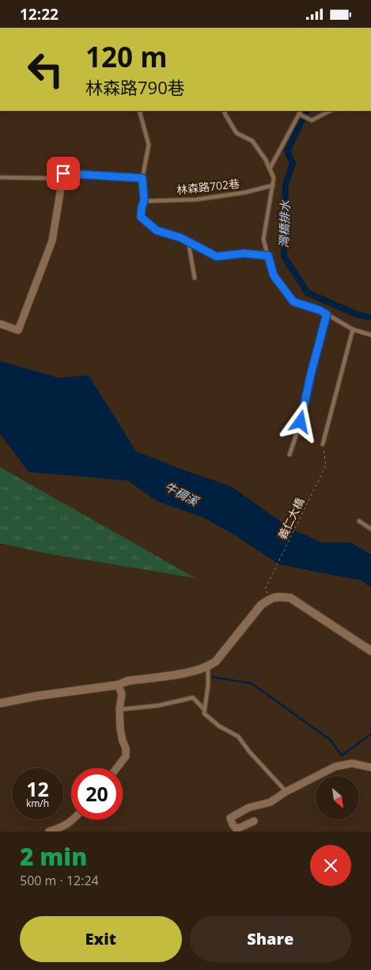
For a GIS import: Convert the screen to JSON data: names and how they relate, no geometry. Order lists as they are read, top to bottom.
{
  "streets": {
    "lane": ["林森路702巷"],
    "path": ["義仁大橋"]
  },
  "water": ["灣橋排水", "牛稠溪"],
  "north": "bottom right",
  "page": {
    "status": "12:22",
    "turn": ["120 m", "林森路790巷"],
    "speed": "12 km/h",
    "limit": "20",
    "heading": ["2 min", "500 m · 12:24"],
    "buttons": ["Exit", "Share"]
  }
}
